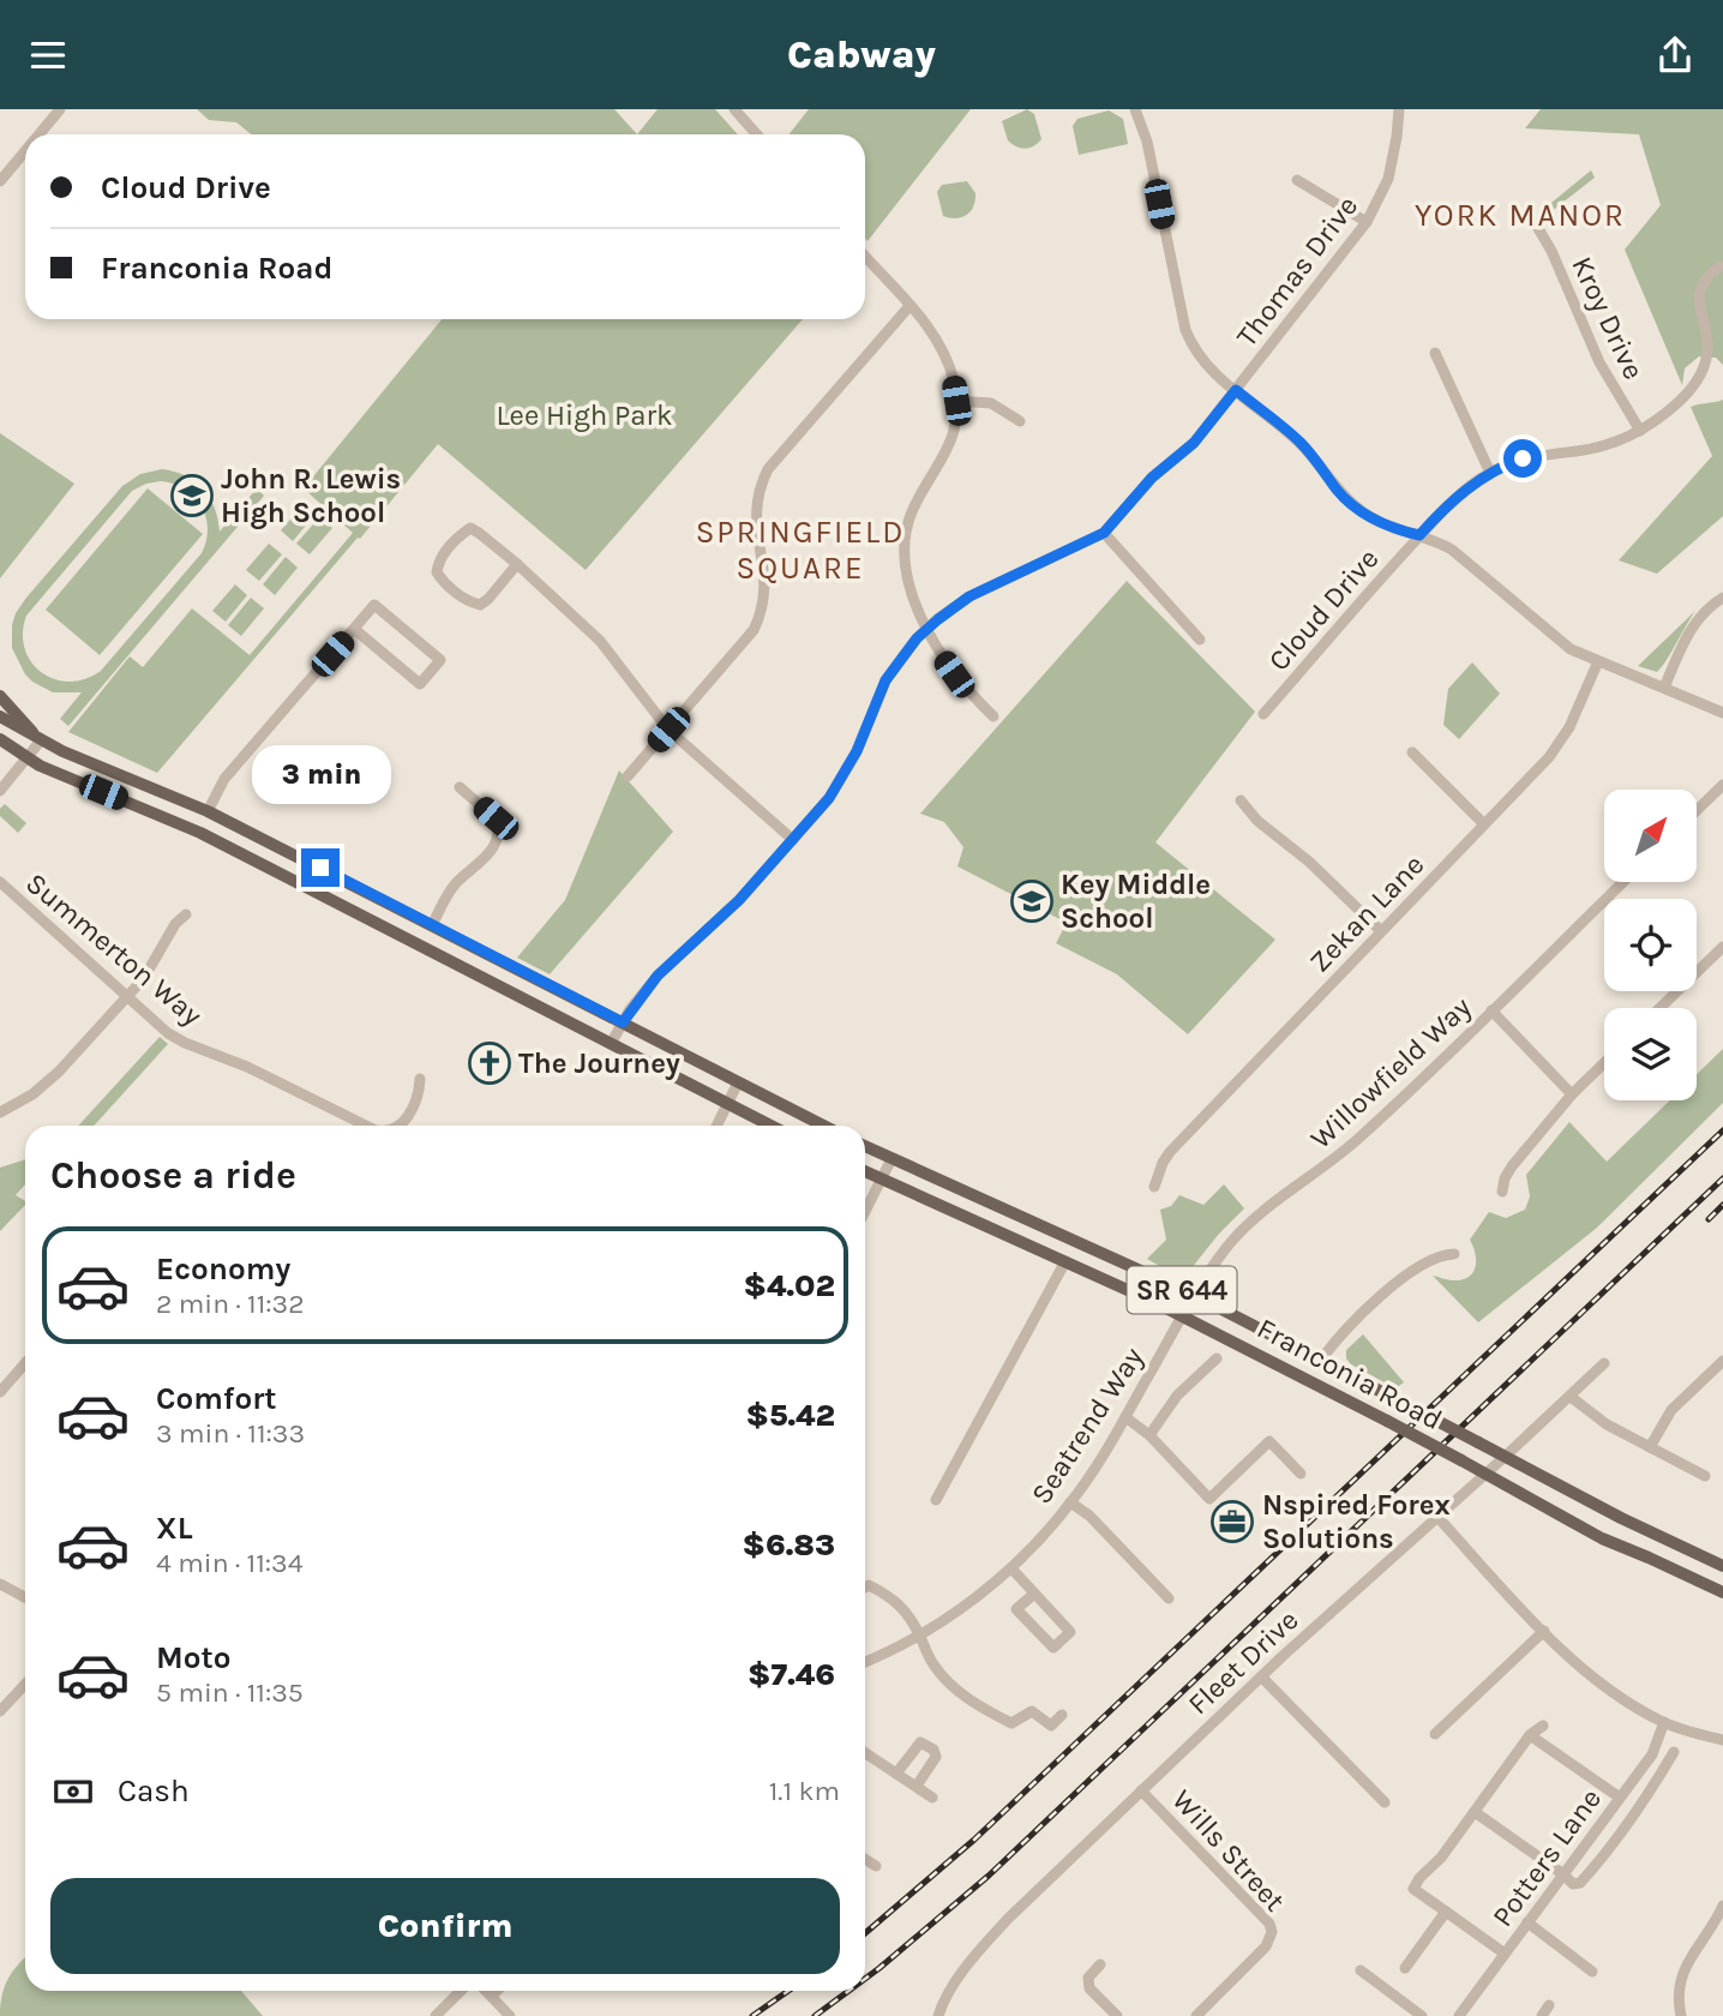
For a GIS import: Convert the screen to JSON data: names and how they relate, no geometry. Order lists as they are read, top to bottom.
{
  "streets": {
    "main road": ["SR 644", "Franconia Road"],
    "street": [
      "Thomas Drive",
      "Kroy Drive",
      "Cloud Drive",
      "Zekan Lane",
      "Summerton Way",
      "Willowfield Way",
      "Seatrend Way",
      "Fleet Drive",
      "Wills Street",
      "Potters Lane"
    ]
  },
  "crossings": [
    ["Kroy Drive", "Cloud Drive"],
    ["Willowfield Way", "Franconia Road"],
    ["Willowfield Way", "Seatrend Way"],
    ["Franconia Road", "Seatrend Way"],
    ["Franconia Road", "Fleet Drive"],
    ["Fleet Drive", "Wills Street"]
  ],
  "districts": ["YORK MANOR", "SPRINGFIELD SQUARE"],
  "parks": ["Lee High Park"],
  "places": {
    "school or university": ["John R. Lewis High School", "Key Middle School"],
    "church": ["The Journey"],
    "office": ["Nspired Forex Solutions"]
  },
  "north": "top right",
  "page": {
    "header": "Cabway",
    "banner": ["Cloud Drive", "Franconia Road"],
    "bubble": "3 min",
    "heading": "Choose a ride",
    "list": [
      {
        "name": "Economy",
        "note": "2 min · 11:32",
        "value": "$4.02"
      },
      {
        "name": "Comfort",
        "note": "3 min · 11:33",
        "value": "$5.42"
      },
      {
        "name": "XL",
        "note": "4 min · 11:34",
        "value": "$6.83"
      },
      {
        "name": "Moto",
        "note": "5 min · 11:35",
        "value": "$7.46"
      }
    ],
    "pay": ["Cash", "1.1 km"],
    "buttons": "Confirm"
  }
}
